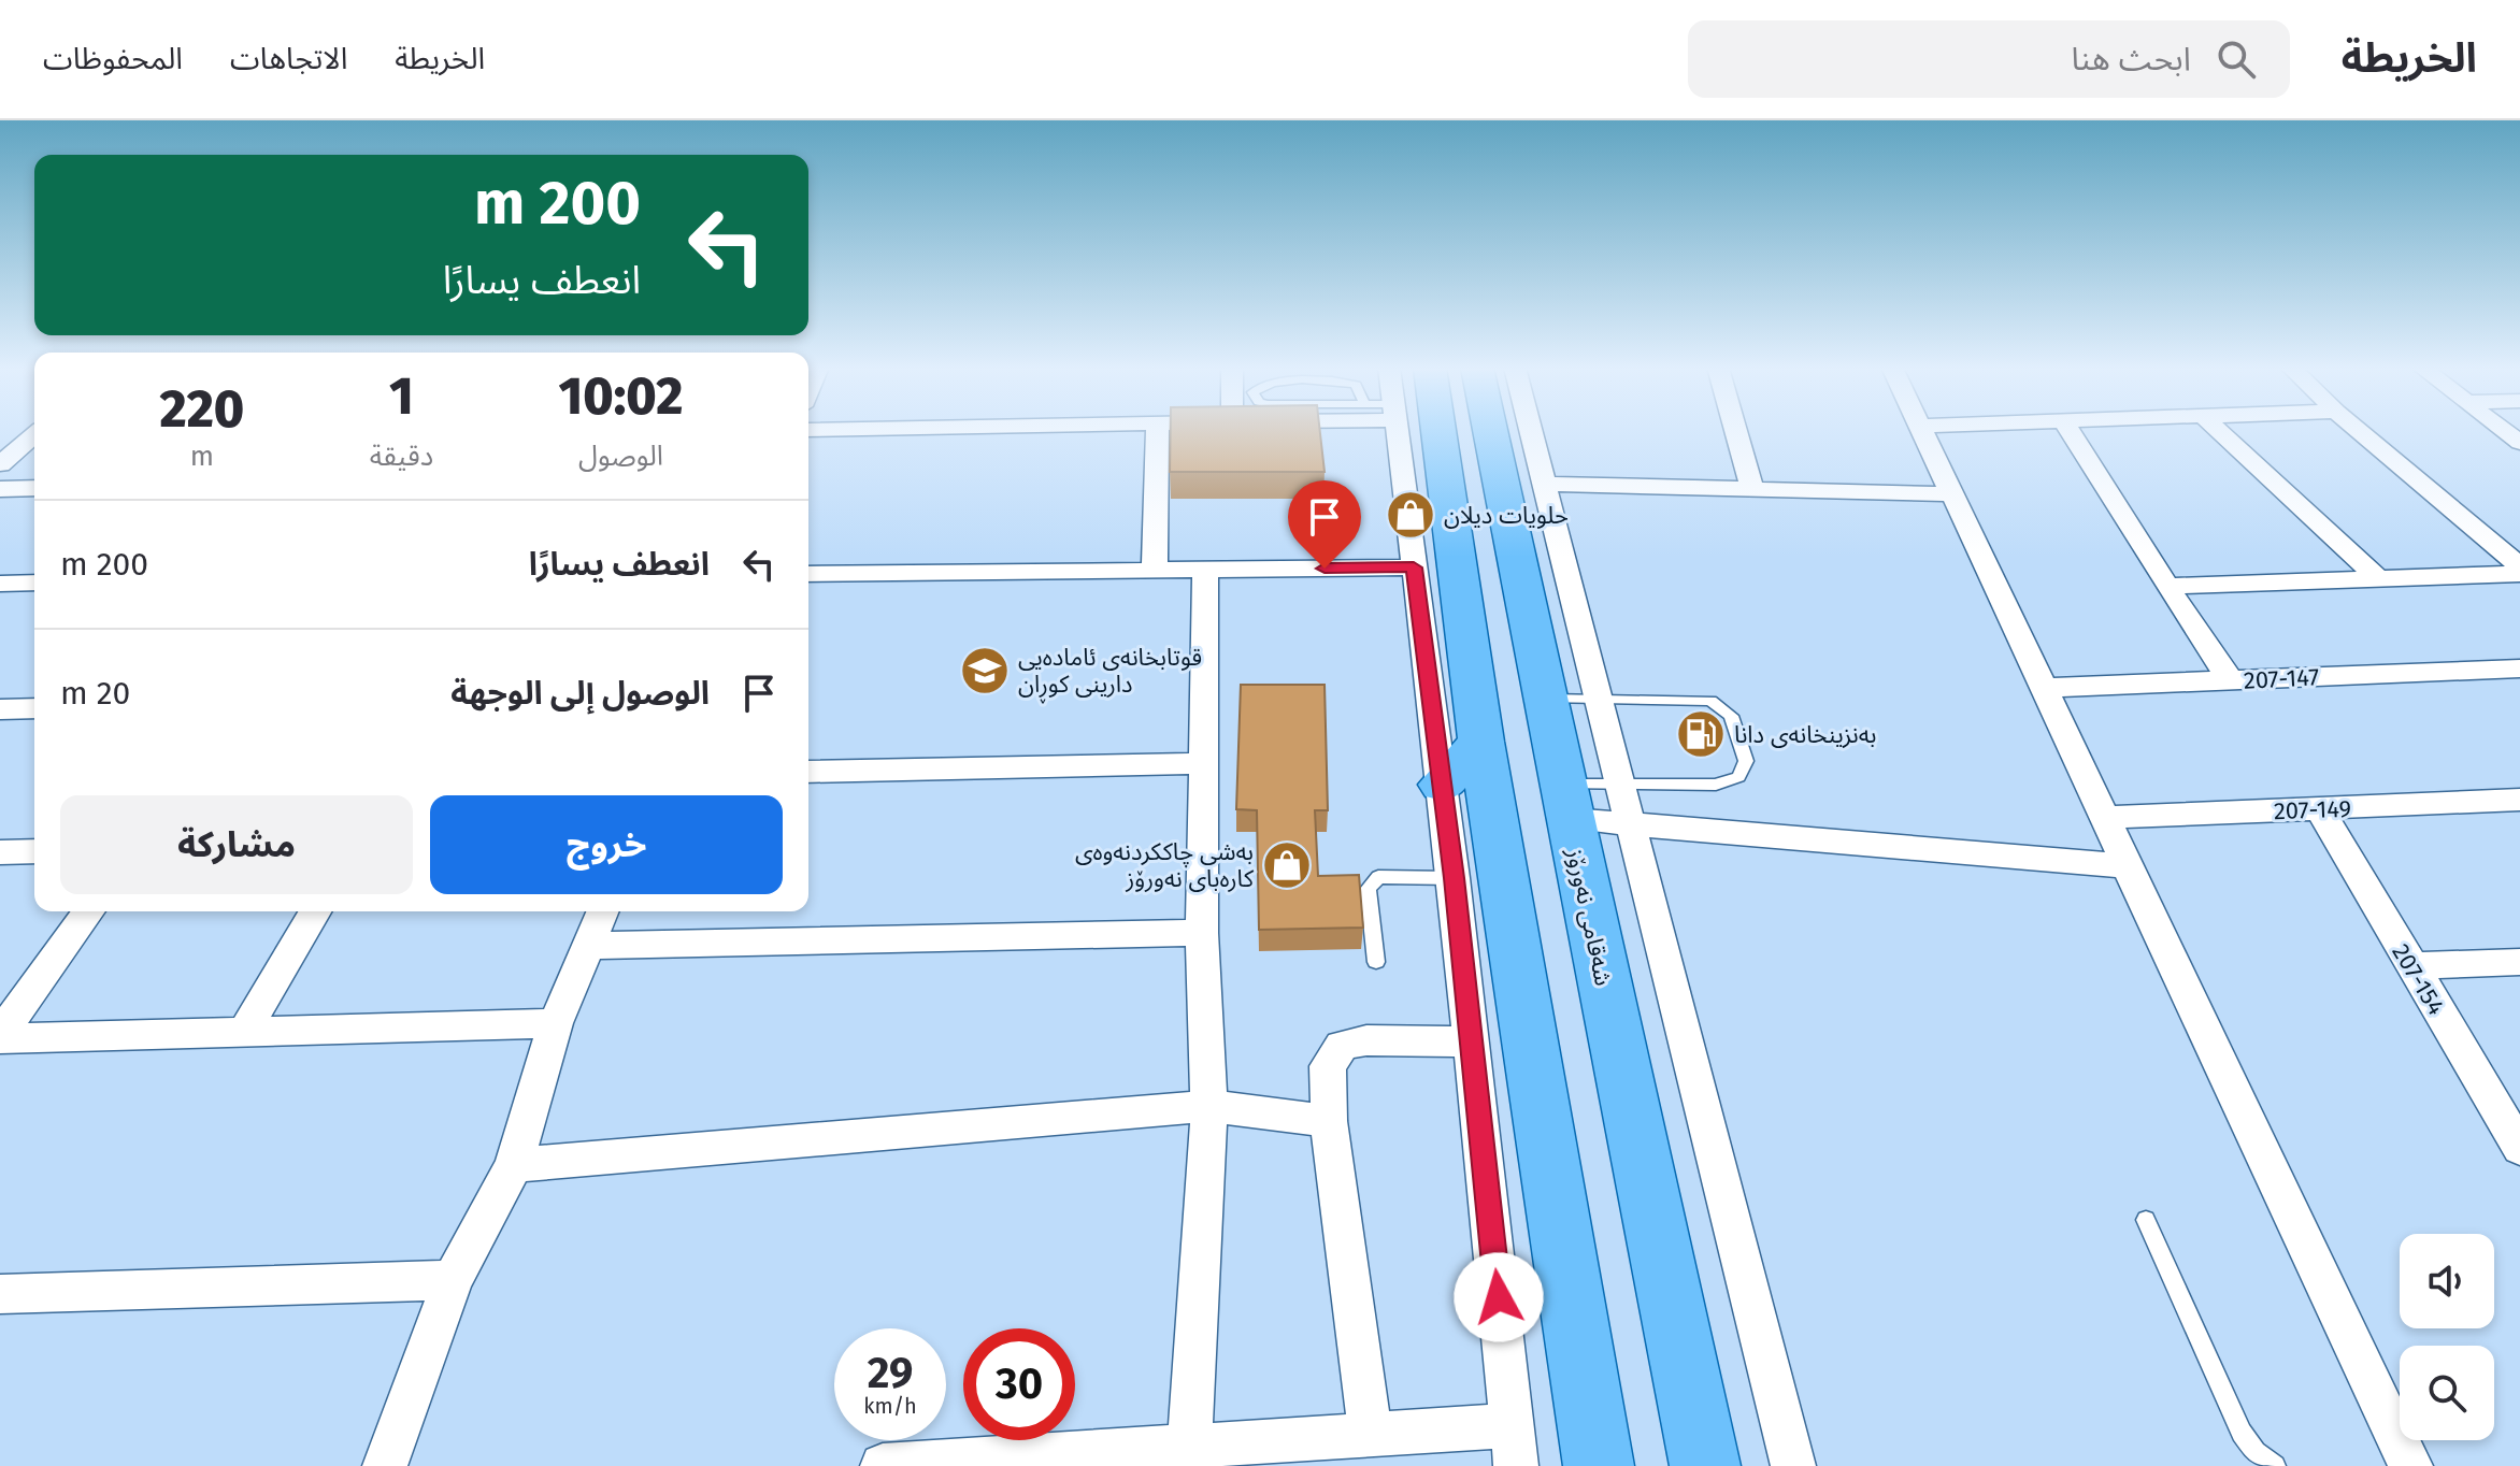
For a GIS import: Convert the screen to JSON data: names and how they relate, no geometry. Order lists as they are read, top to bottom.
{
  "streets": {
    "main road": ["شەقامی نەورۆز"],
    "street": ["207-147", "207-149", "207-154"]
  },
  "crossings": [
    ["207-149", "207-154"]
  ],
  "places": {
    "shop": ["حلويات ديلان", "به‌شی چاككردنه‌وه‌ی كاره‌بای نه‌ورۆز"],
    "school or university": ["قوتابخانەی ئامادەیی دارینی کوڕان"],
    "fuel station": ["بەنزینخانەی دانا"]
  },
  "page": {
    "header": "الخريطة",
    "search": "ابحث هنا",
    "nav": ["الخريطة", "الاتجاهات", "المحفوظات"],
    "turn": ["200 m", "انعطف يسارًا"],
    "eta": [
      "10:02",
      "الوصول",
      "1",
      "دقيقة",
      "220",
      "m"
    ],
    "list": [
      {
        "name": "انعطف يسارًا",
        "value": "200 m"
      },
      {
        "name": "الوصول إلى الوجهة",
        "value": "20 m"
      }
    ],
    "buttons": ["خروج", "مشاركة"],
    "speed": "29 km/h",
    "limit": "30"
  }
}
